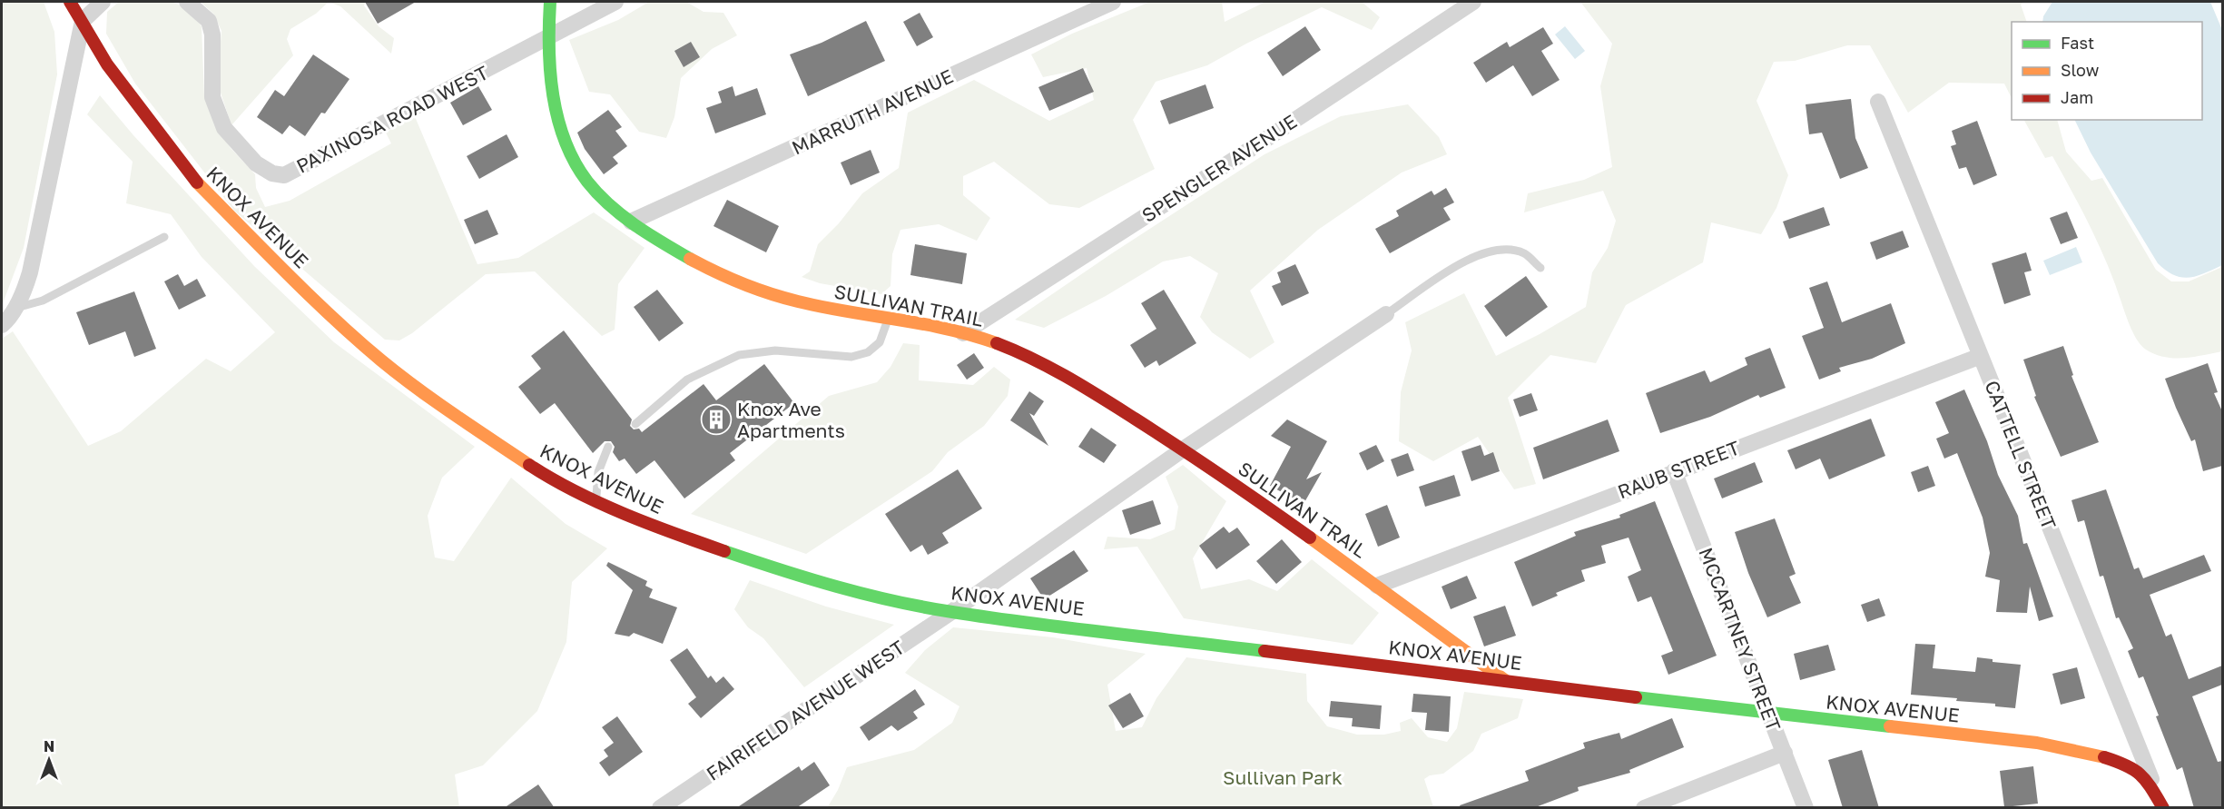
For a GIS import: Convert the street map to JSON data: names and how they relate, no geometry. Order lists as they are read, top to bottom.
{
  "streets": {
    "main road": ["KNOX AVENUE", "SULLIVAN TRAIL"],
    "street": [
      "MARRUTH AVENUE",
      "PAXINOSA ROAD WEST",
      "SPENGLER AVENUE",
      "CATTELL STREET",
      "RAUB STREET",
      "MCCARTNEY STREET",
      "FAIRIFELD AVENUE WEST"
    ]
  },
  "crossings": [
    ["MARRUTH AVENUE", "SULLIVAN TRAIL"],
    ["PAXINOSA ROAD WEST", "SULLIVAN TRAIL"],
    ["SPENGLER AVENUE", "SULLIVAN TRAIL"],
    ["KNOX AVENUE", "SULLIVAN TRAIL"],
    ["KNOX AVENUE", "CATTELL STREET"],
    ["KNOX AVENUE", "MCCARTNEY STREET"],
    ["KNOX AVENUE", "FAIRIFELD AVENUE WEST"],
    ["SULLIVAN TRAIL", "RAUB STREET"],
    ["SULLIVAN TRAIL", "FAIRIFELD AVENUE WEST"],
    ["CATTELL STREET", "RAUB STREET"],
    ["RAUB STREET", "MCCARTNEY STREET"]
  ],
  "parks": ["Sullivan Park"],
  "places": {
    "building": ["Knox Ave Apartments"]
  },
  "legend": ["Fast", "Slow", "Jam"],
  "north": "top"
}
